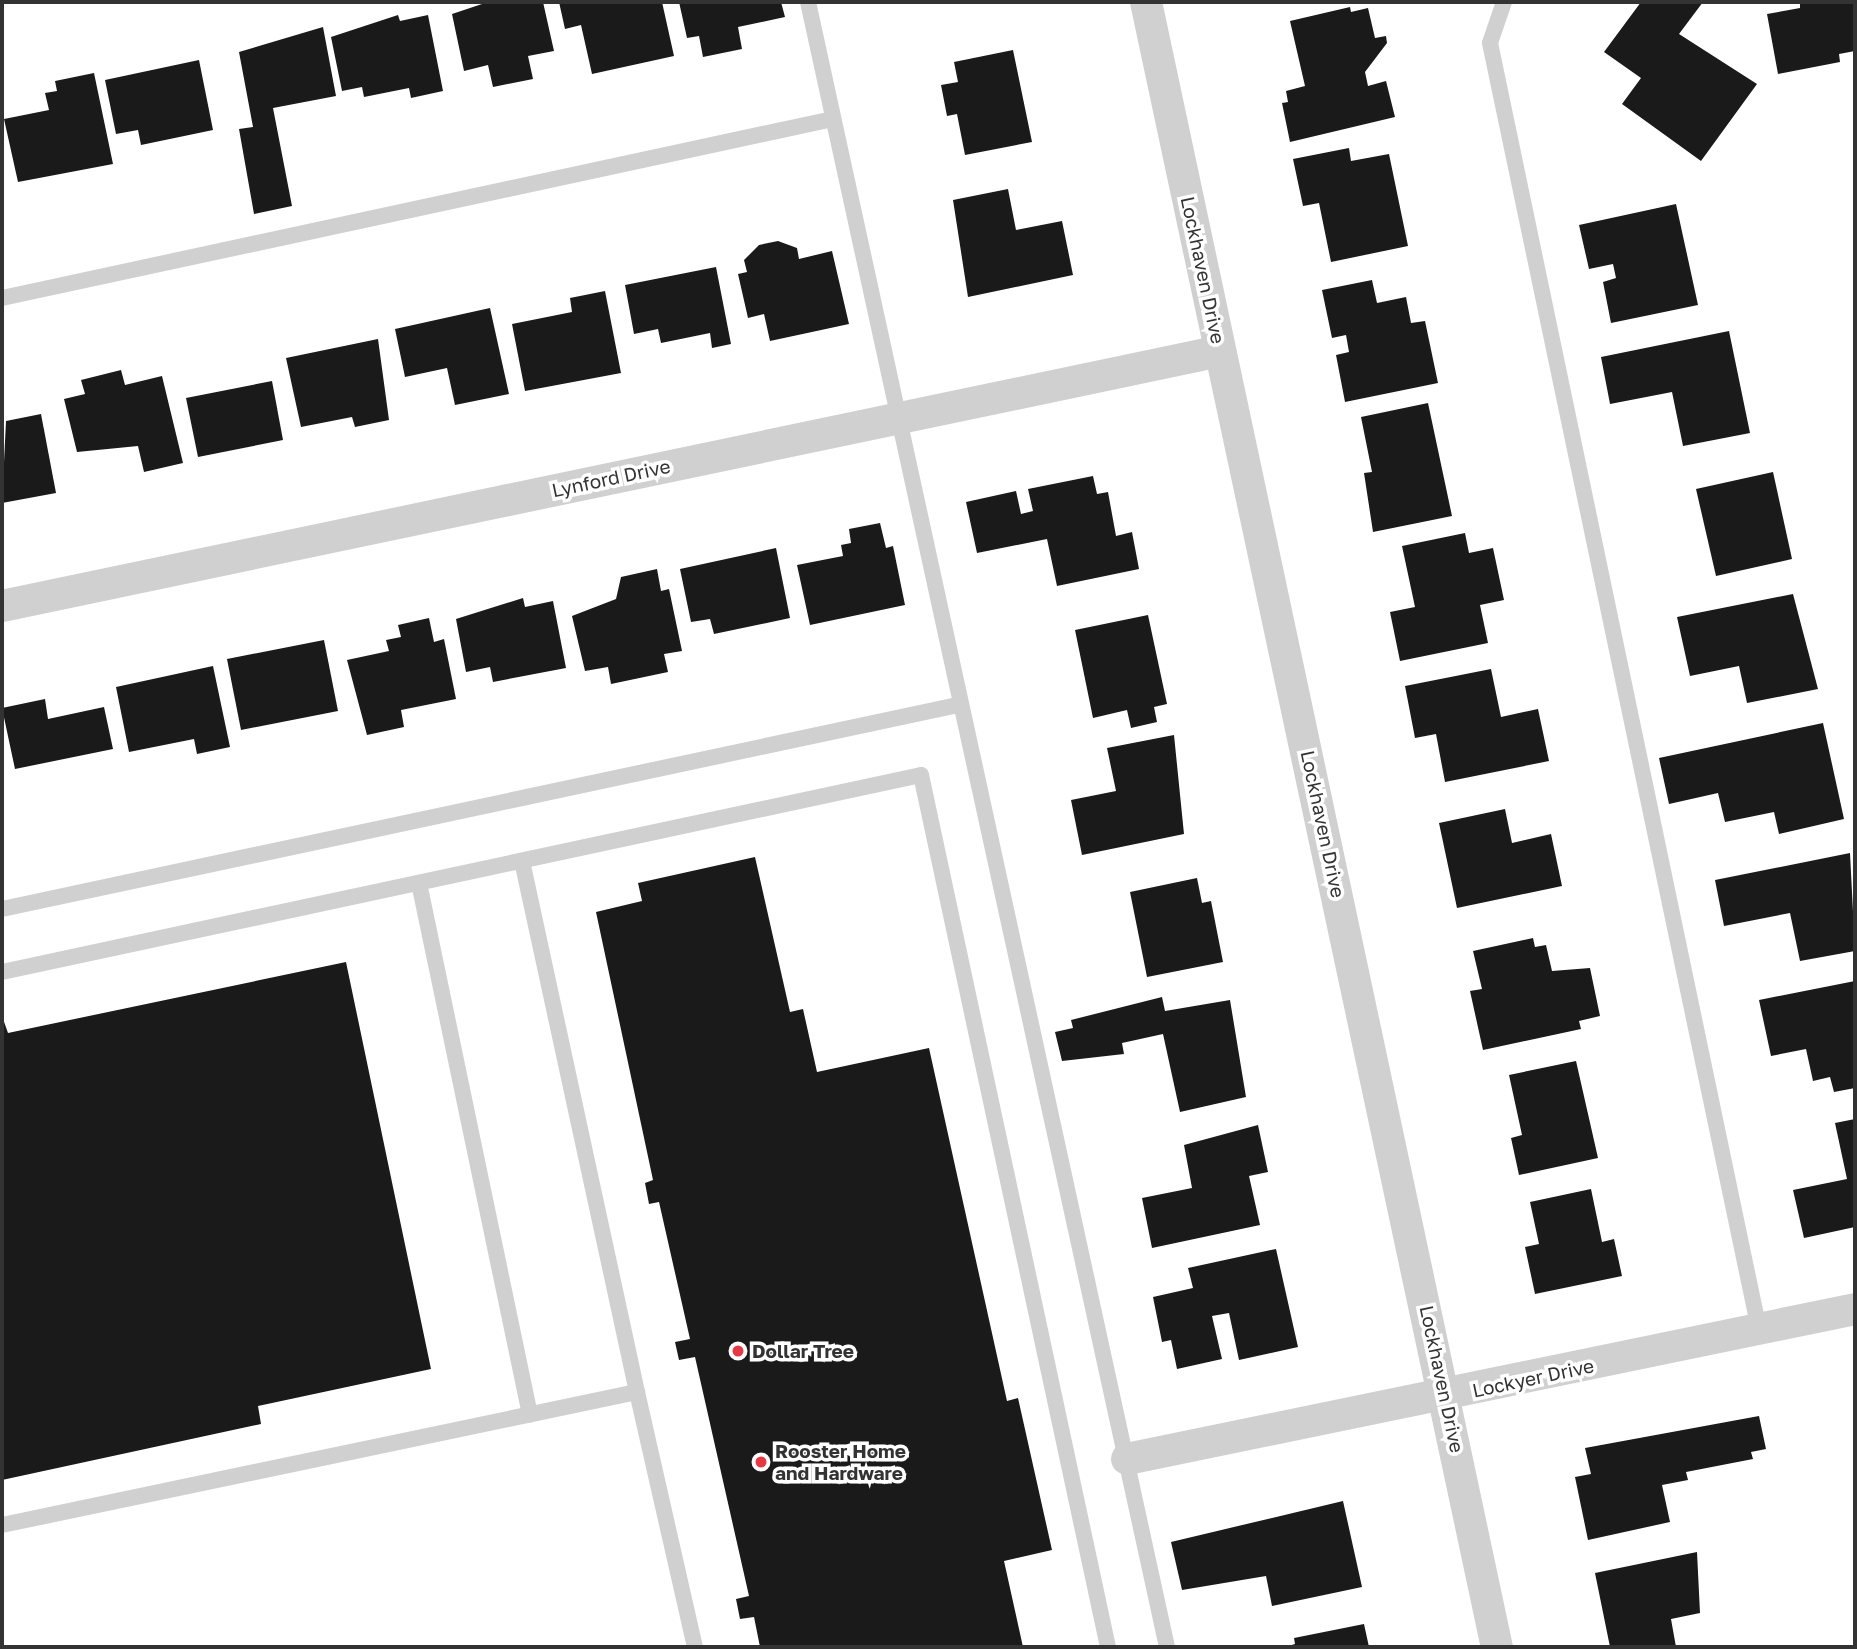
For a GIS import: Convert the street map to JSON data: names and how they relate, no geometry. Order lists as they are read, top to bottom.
{
  "streets": {
    "street": ["Lockhaven Drive", "Lynford Drive", "Lockyer Drive"]
  },
  "crossings": [
    ["Lockhaven Drive", "Lynford Drive"],
    ["Lockhaven Drive", "Lockyer Drive"]
  ],
  "places": ["Dollar Tree", "Rooster Home and Hardware"]
}
